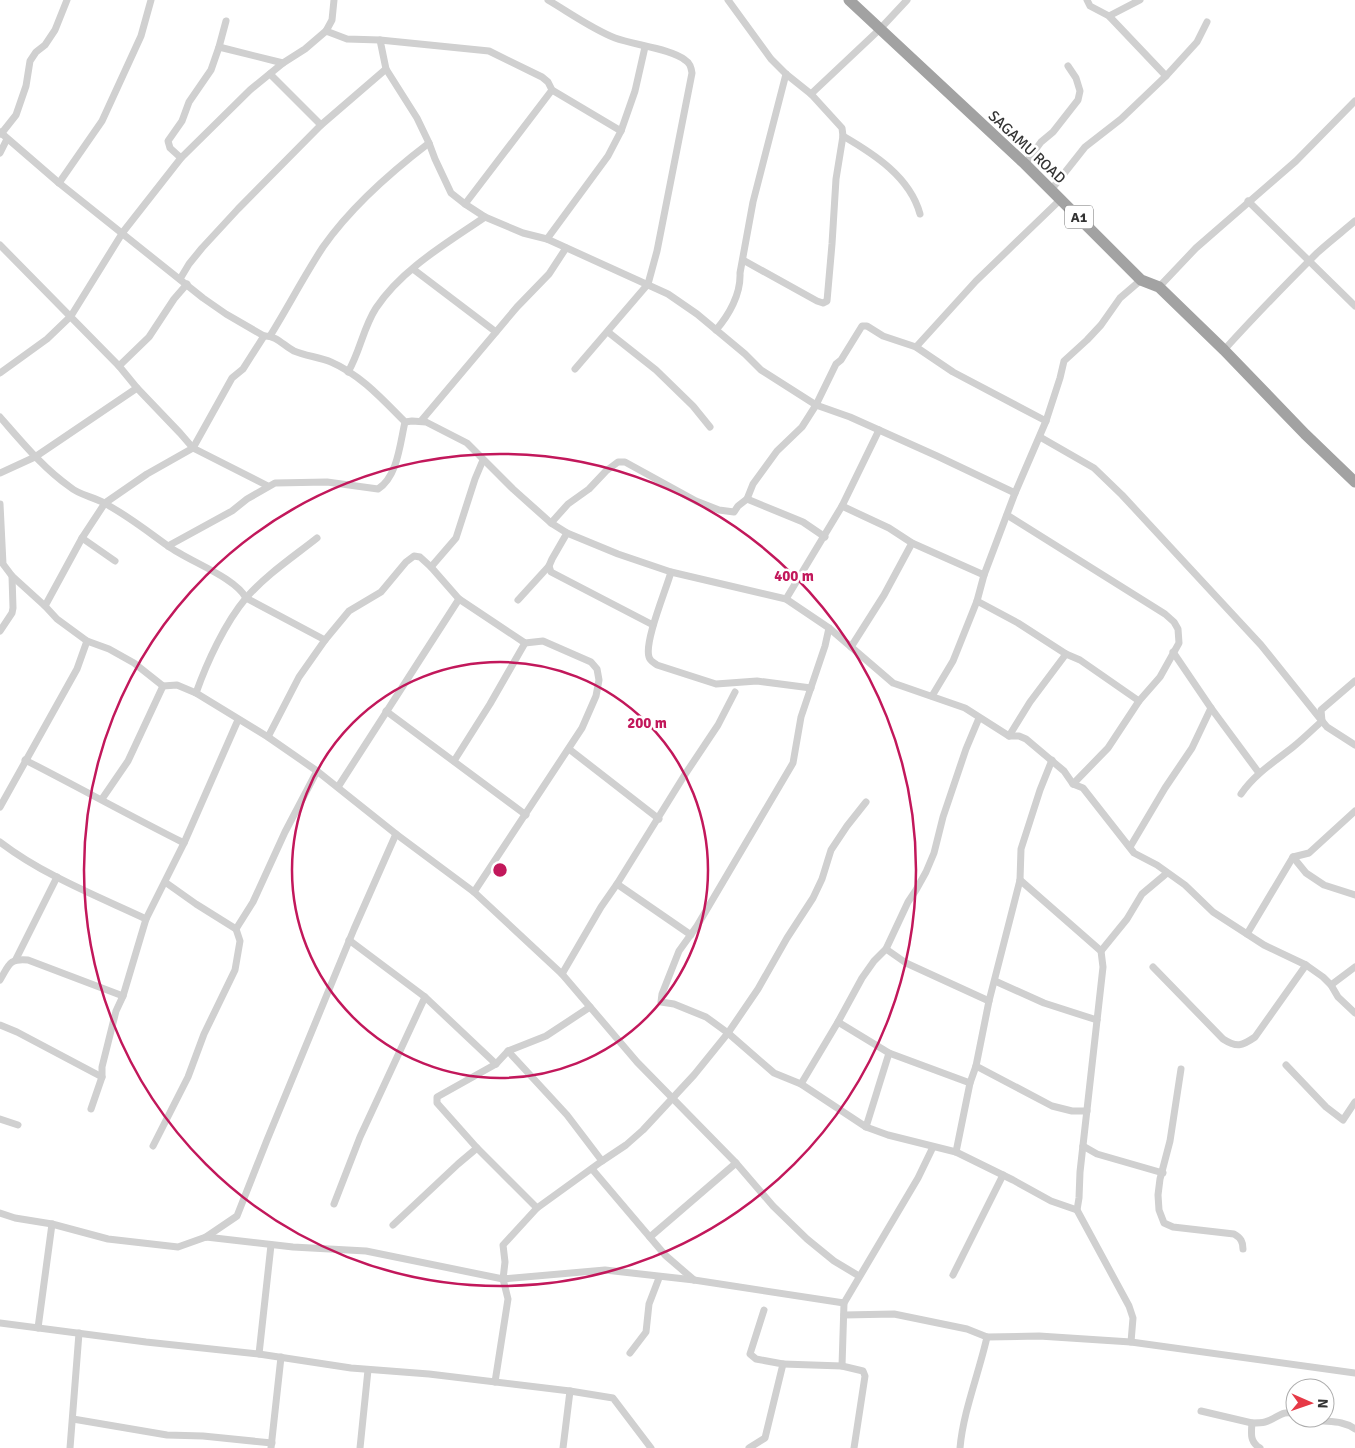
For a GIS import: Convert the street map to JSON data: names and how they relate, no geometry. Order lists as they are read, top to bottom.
{
  "streets": {
    "highway": ["SAGAMU ROAD", "A1"]
  },
  "north": "right",
  "rings": ["400 m", "200 m"]
}
